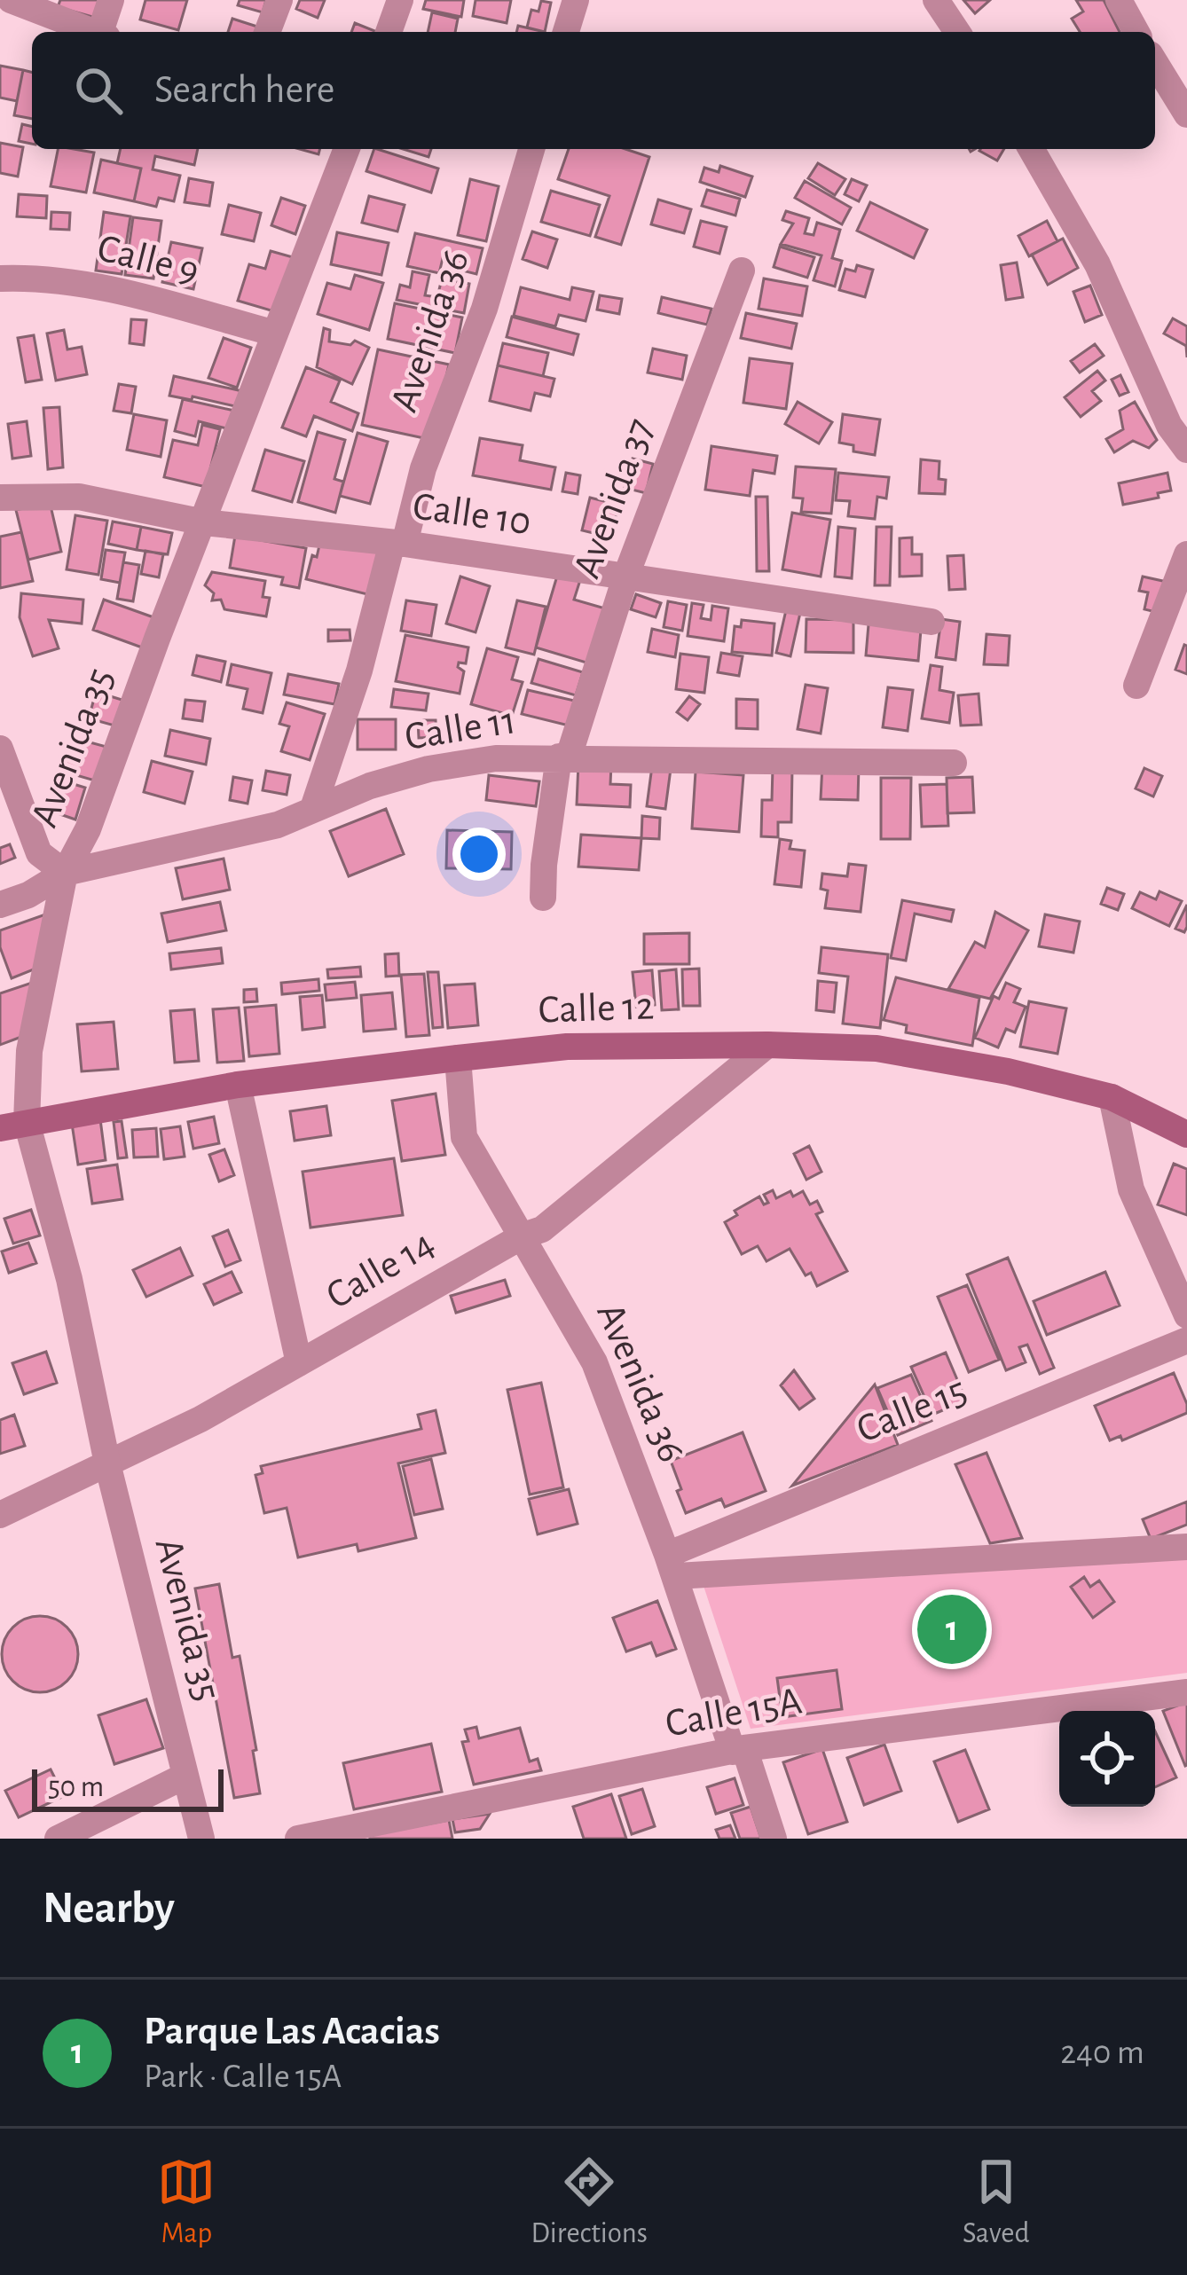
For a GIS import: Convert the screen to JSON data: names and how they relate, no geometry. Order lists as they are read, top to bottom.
{
  "streets": {
    "main road": ["Calle 12"],
    "street": [
      "Calle 9",
      "Avenida 36",
      "Avenida 37",
      "Calle 10",
      "Calle 11",
      "Avenida 35",
      "Calle 14",
      "Calle 15",
      "Calle 15A"
    ]
  },
  "crossings": [
    ["Calle 9", "Avenida 35"],
    ["Avenida 36", "Calle 10"],
    ["Avenida 36", "Calle 11"],
    ["Avenida 36", "Calle 12"],
    ["Avenida 36", "Calle 14"],
    ["Avenida 36", "Calle 15"],
    ["Avenida 36", "Calle 15A"],
    ["Avenida 37", "Calle 10"],
    ["Avenida 37", "Calle 11"],
    ["Calle 10", "Avenida 35"],
    ["Calle 11", "Avenida 35"],
    ["Avenida 35", "Calle 12"],
    ["Avenida 35", "Calle 14"],
    ["Calle 12", "Calle 14"]
  ],
  "scale_bar": "50 m",
  "page": {
    "search": "Search here",
    "pins": "1",
    "scale": "50 m",
    "heading": "Nearby",
    "list": [
      {
        "mark": "1",
        "name": "Parque Las Acacias",
        "note": "Park · Calle 15A",
        "value": "240 m"
      }
    ],
    "nav": ["Map", "Directions", "Saved"]
  }
}
